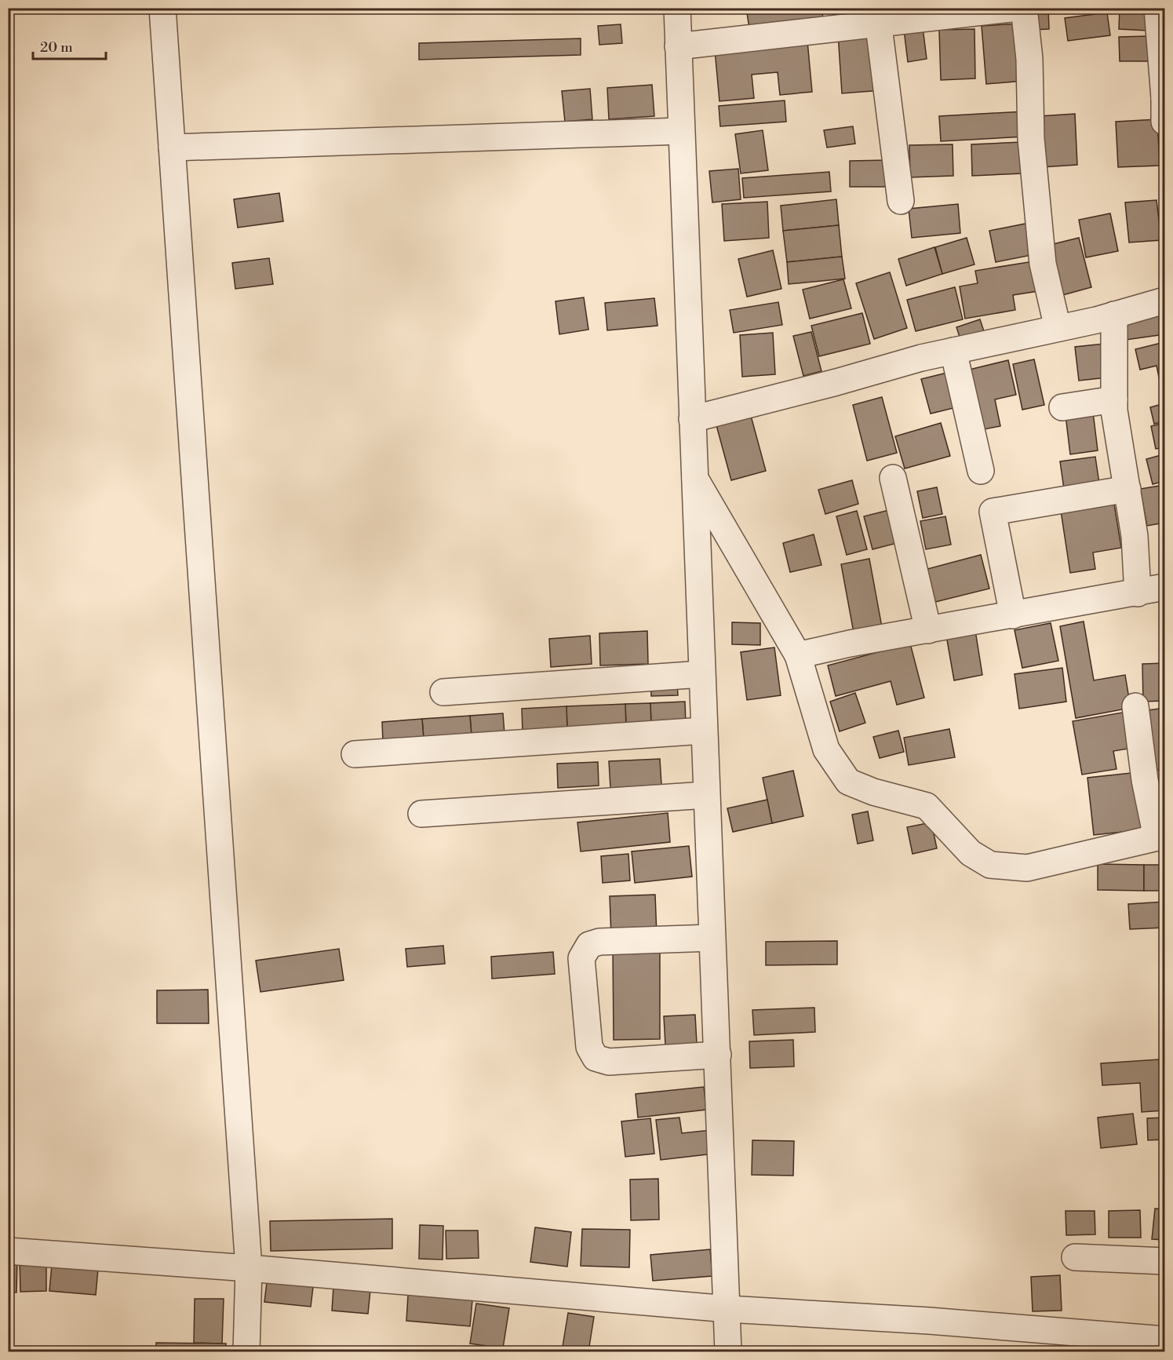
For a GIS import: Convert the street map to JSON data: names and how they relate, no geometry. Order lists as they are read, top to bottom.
{
  "scale_bar": "20 m"
}
